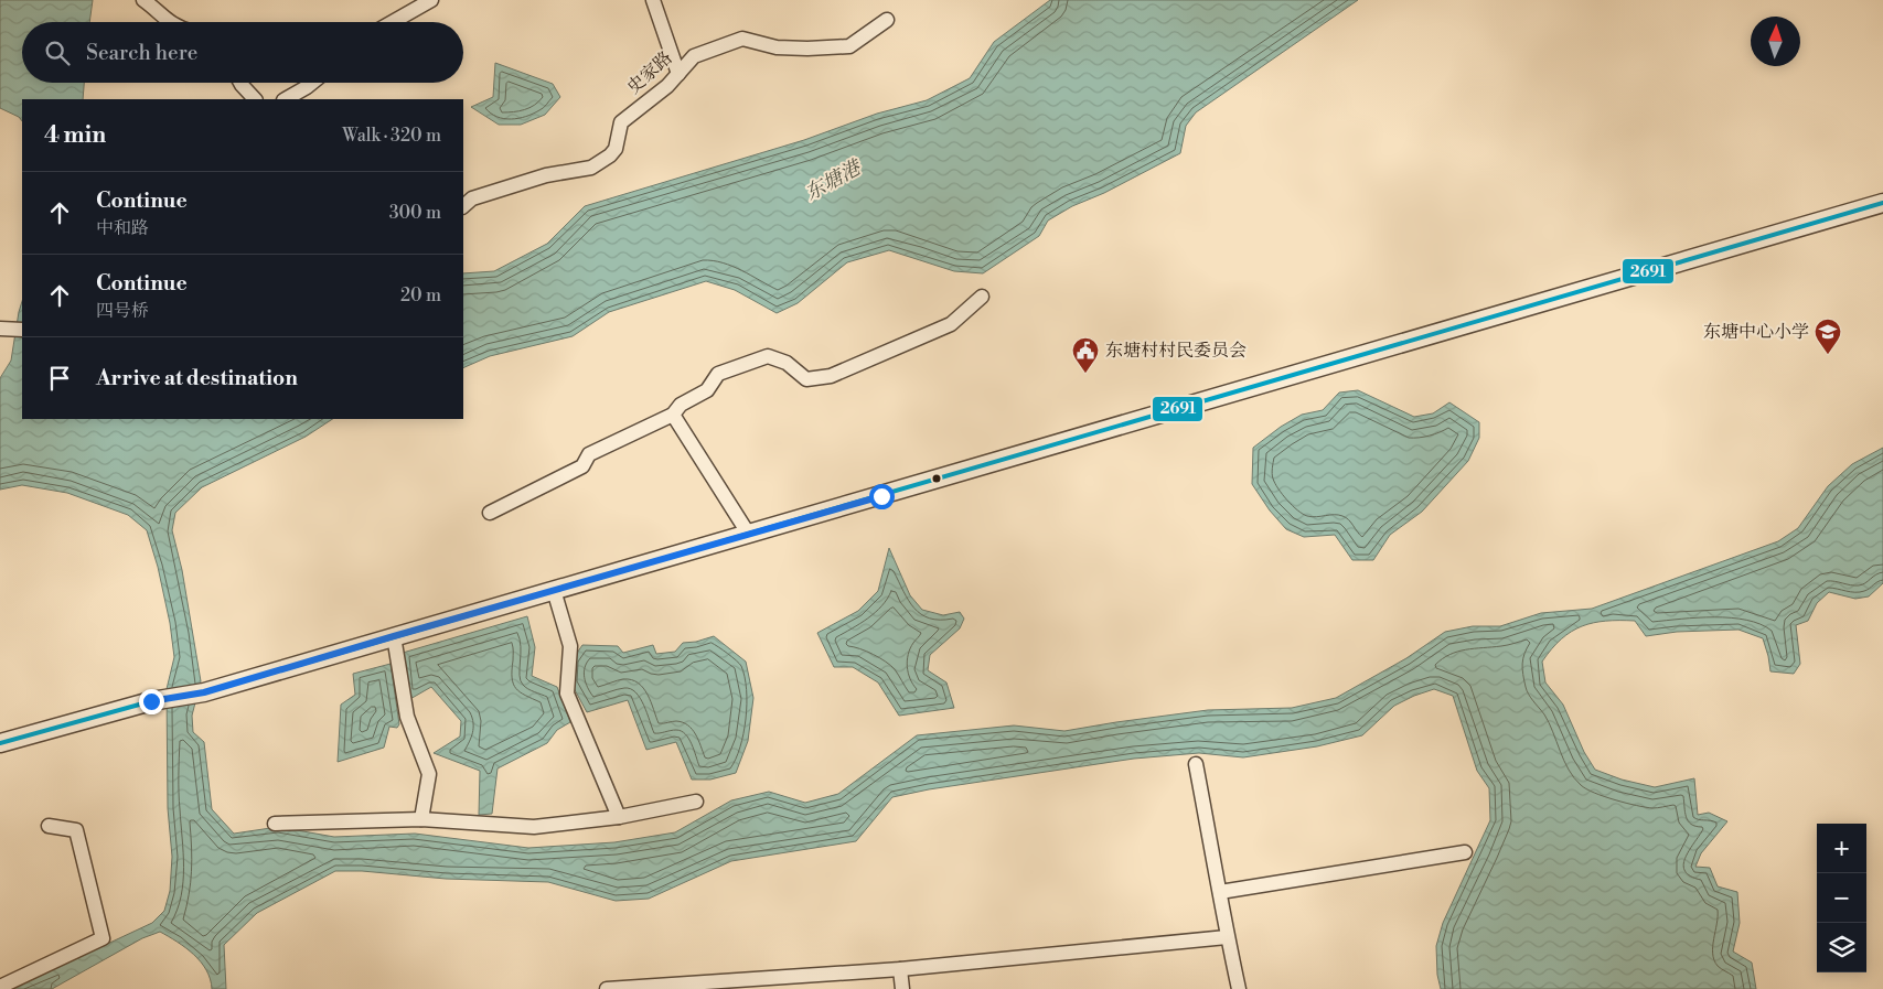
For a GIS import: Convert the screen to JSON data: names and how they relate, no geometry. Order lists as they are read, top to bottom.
{
  "streets": {
    "street": ["史家路"]
  },
  "water": ["东塘港"],
  "places": {
    "school or university": ["东塘中心小学"],
    "public building": ["东塘村村民委员会"]
  },
  "lines": ["transit line 2691"],
  "north": "top",
  "page": {
    "search": "Search here",
    "heading": ["4 min", "Walk · 320 m"],
    "list": [
      ["Continue", "中和路", "300 m"],
      ["Continue", "四号桥", "20 m"],
      "Arrive at destination"
    ],
    "map_buttons": ["+", "−"]
  }
}
